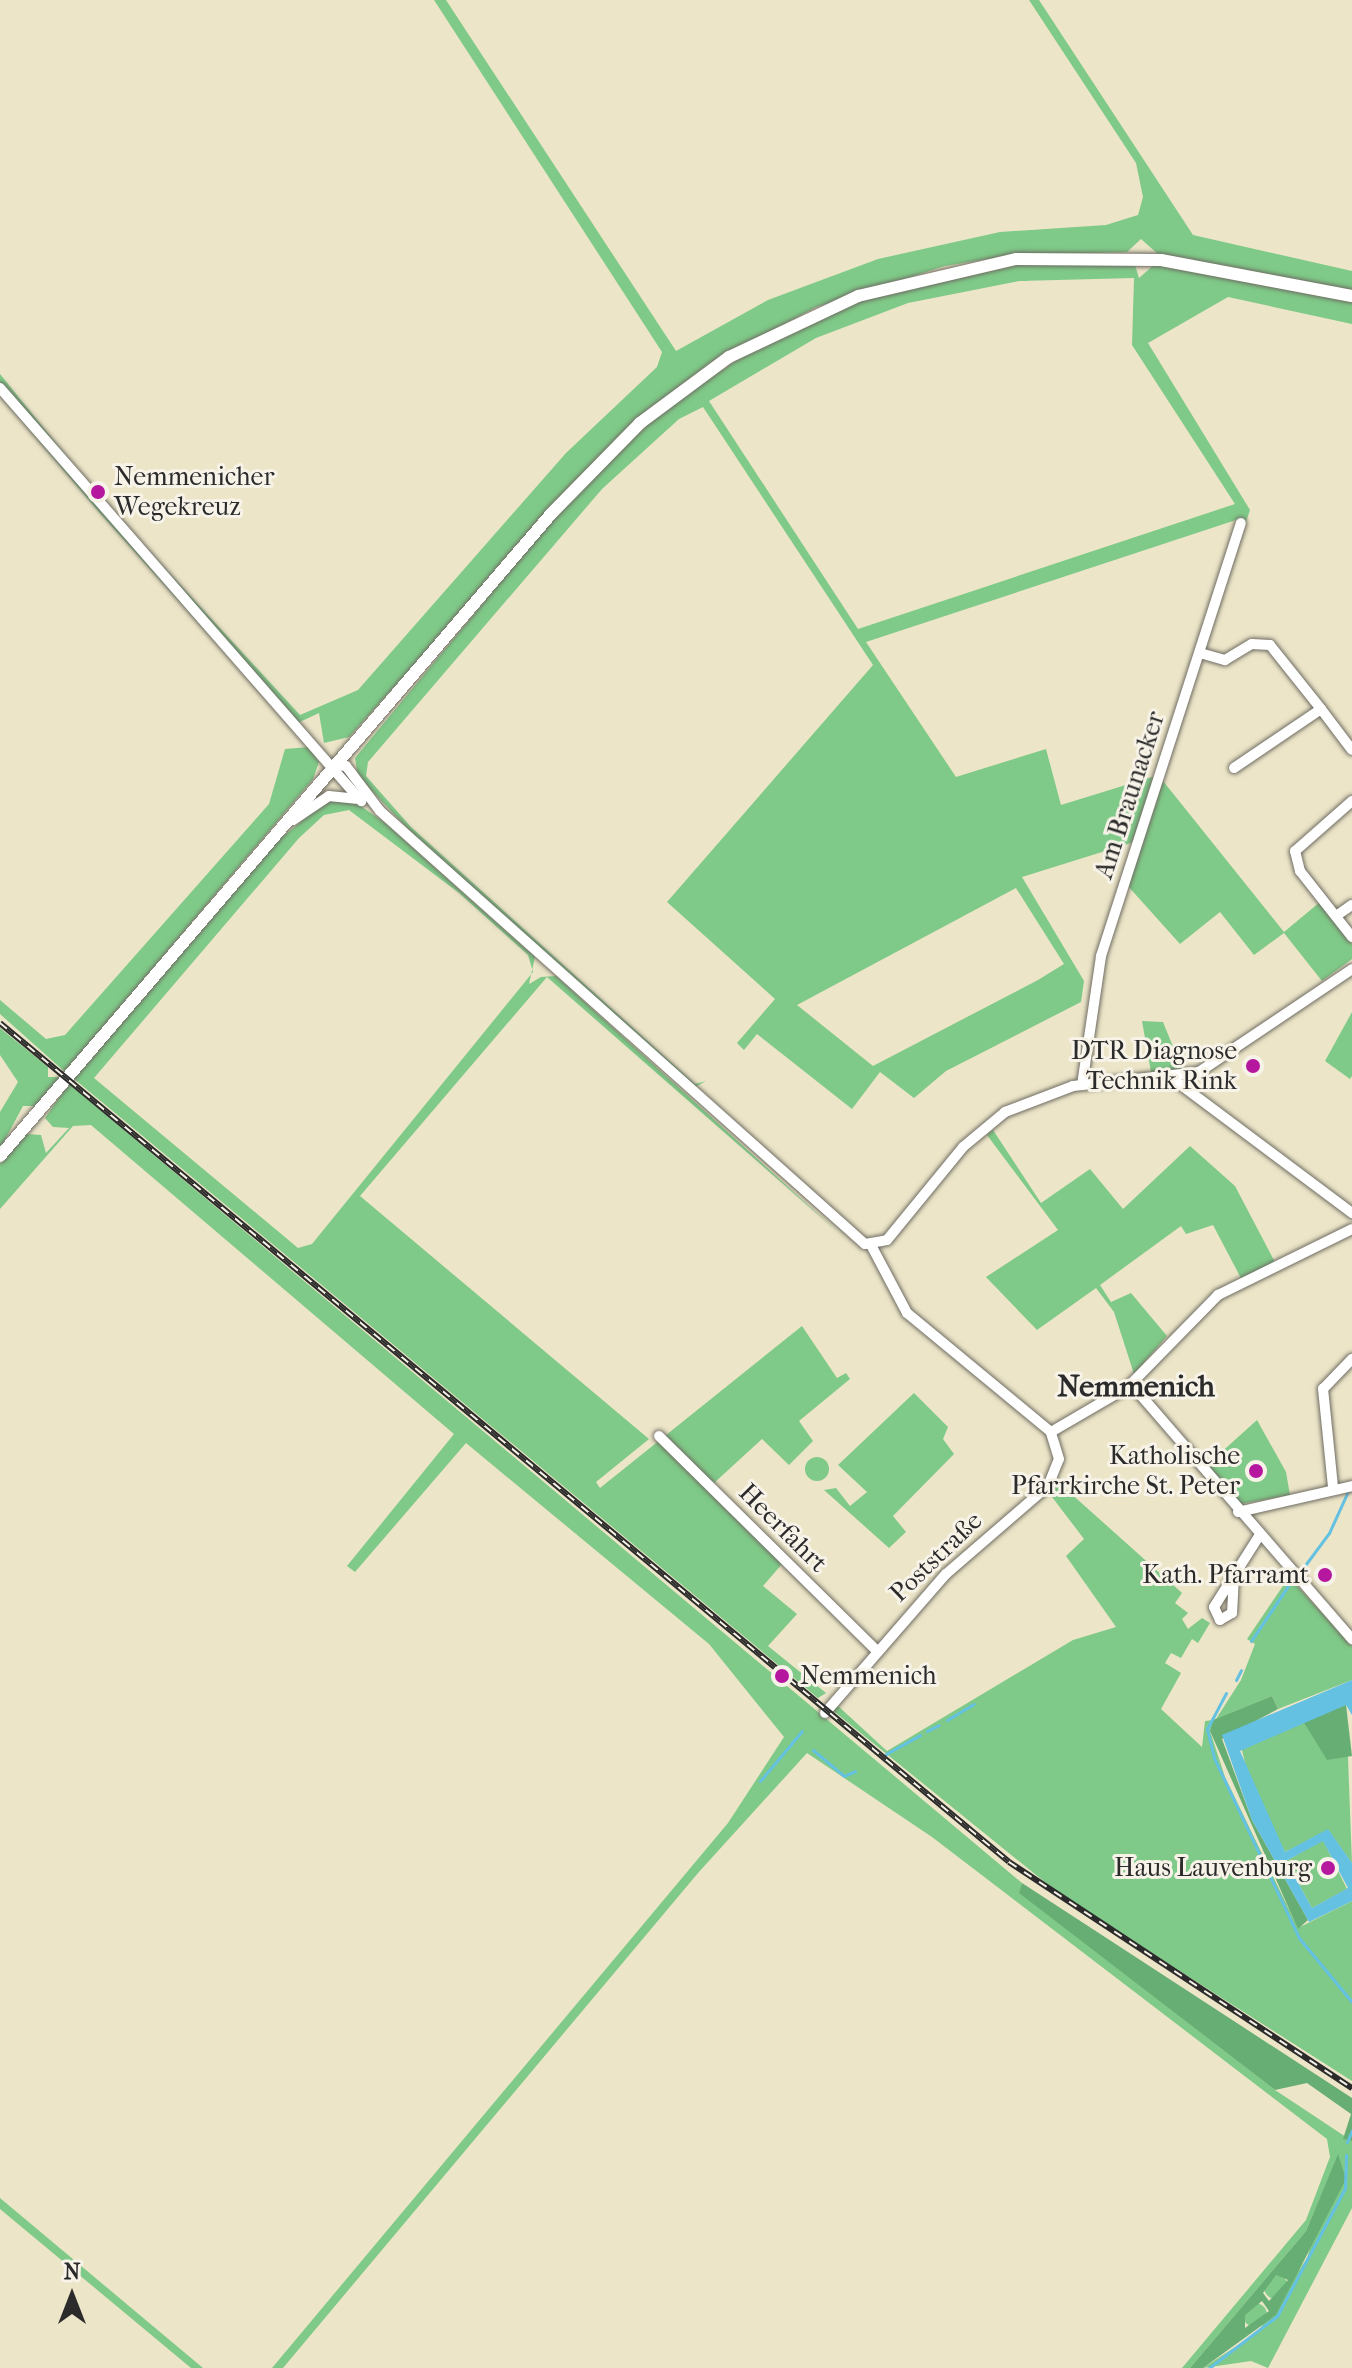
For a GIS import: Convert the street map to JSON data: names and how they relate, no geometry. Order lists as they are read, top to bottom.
{
  "streets": {
    "street": ["Am Braunacker", "Heerfahrt", "Poststraße"]
  },
  "crossings": [
    ["Heerfahrt", "Poststraße"]
  ],
  "districts": ["Nemmenich"],
  "places": [
    "Nemmenicher Wegekreuz",
    "DTR Diagnose Technik Rink",
    "Katholische Pfarrkirche St. Peter",
    "Kath. Pfarramt",
    "Nemmenich",
    "Haus Lauvenburg"
  ],
  "north": "top"
}
